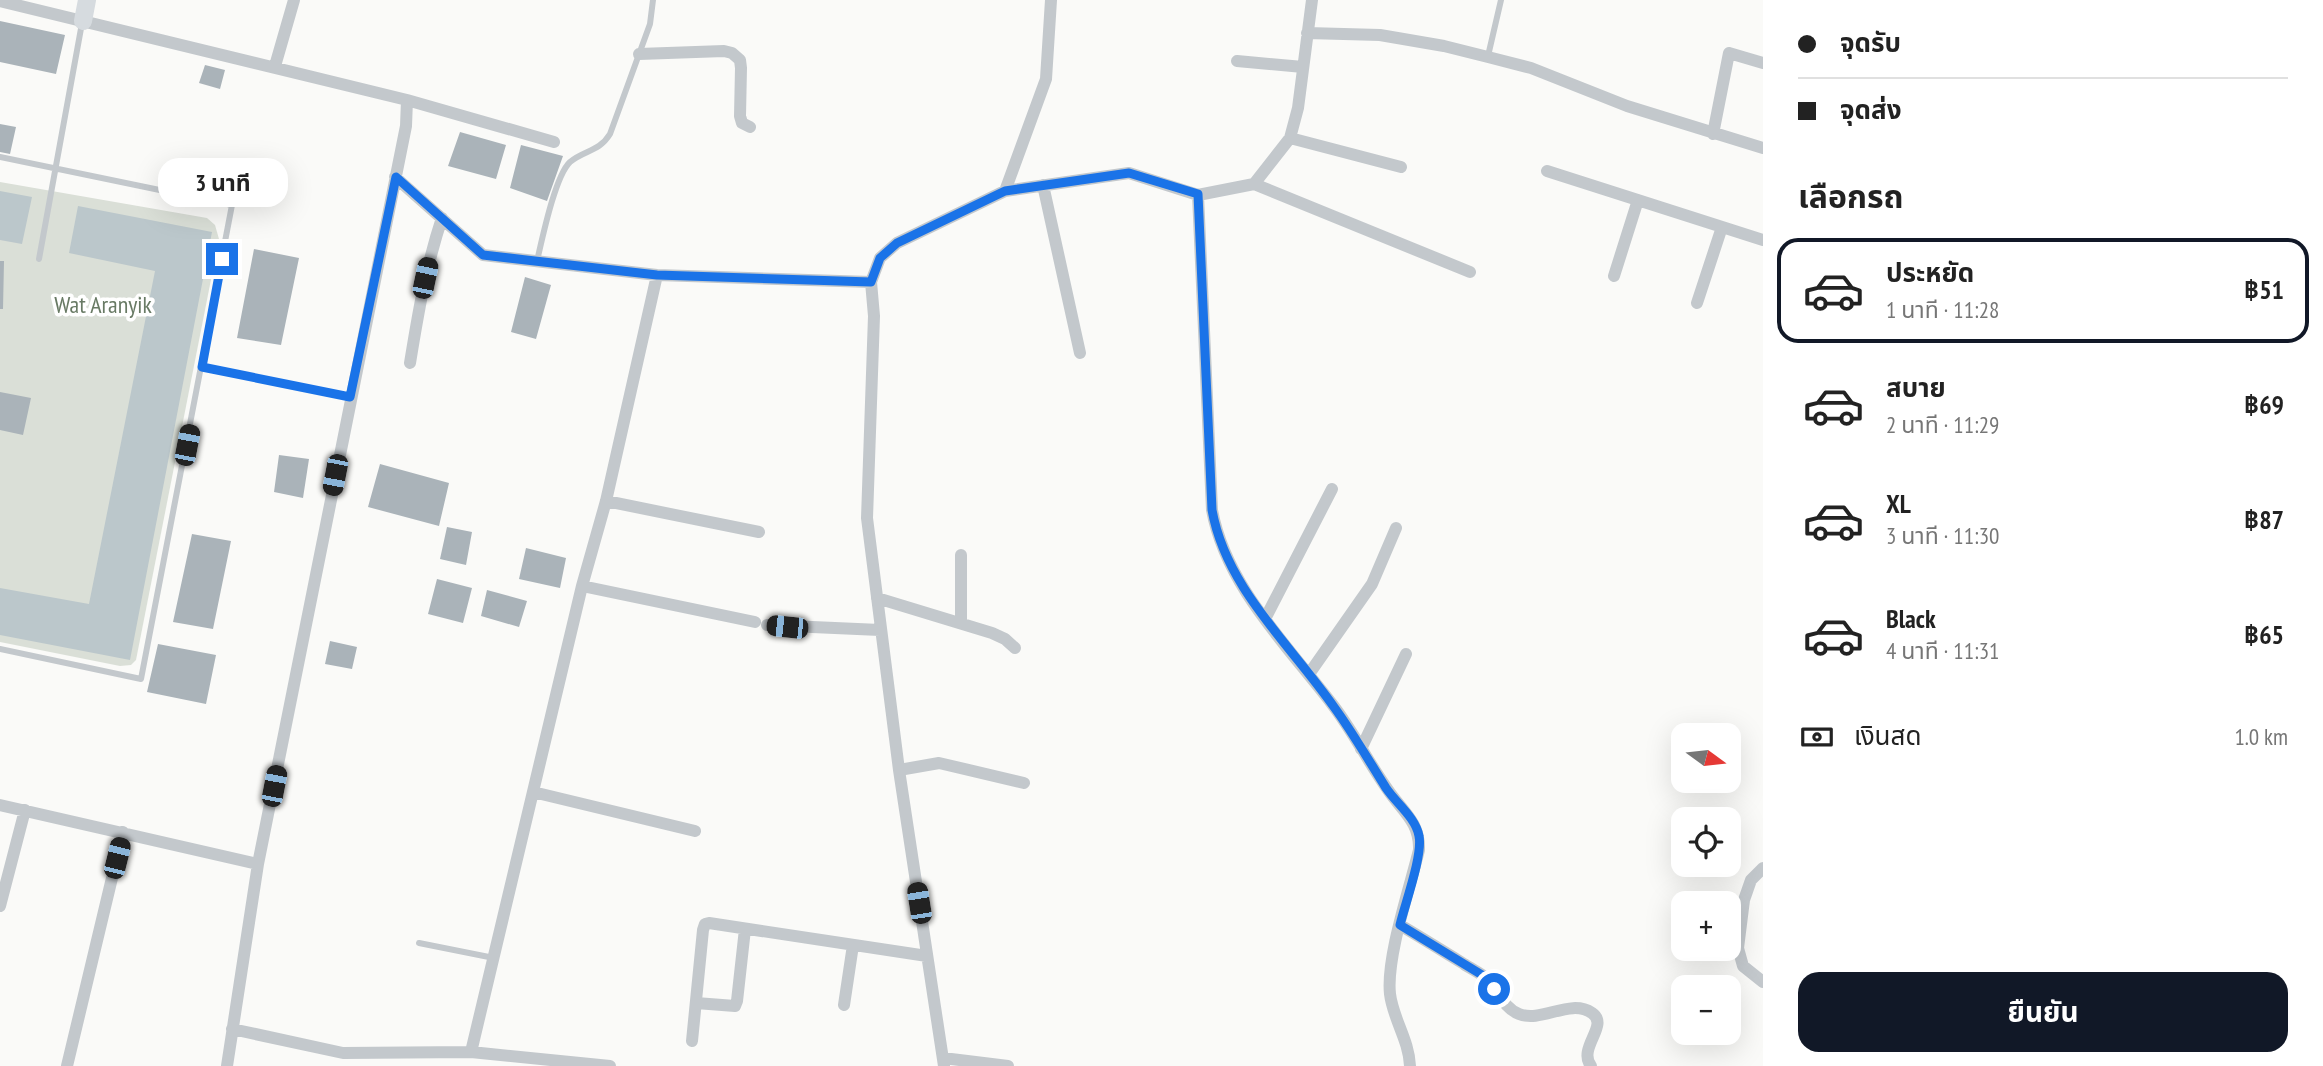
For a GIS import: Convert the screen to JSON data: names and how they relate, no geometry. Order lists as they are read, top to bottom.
{
  "parks": ["Wat Aranyik"],
  "north": "right",
  "page": {
    "banner": ["จุดรับ", "จุดส่ง"],
    "heading": "เลือกรถ",
    "bubble": "3 นาที",
    "list": [
      {
        "name": "ประหยัด",
        "note": "1 นาที · 11:28",
        "value": "฿51"
      },
      {
        "name": "สบาย",
        "note": "2 นาที · 11:29",
        "value": "฿69"
      },
      {
        "name": "XL",
        "note": "3 นาที · 11:30",
        "value": "฿87"
      },
      {
        "name": "Black",
        "note": "4 นาที · 11:31",
        "value": "฿65"
      }
    ],
    "pay": ["เงินสด", "1.0 km"],
    "map_buttons": ["+", "−"],
    "buttons": "ยืนยัน"
  }
}
